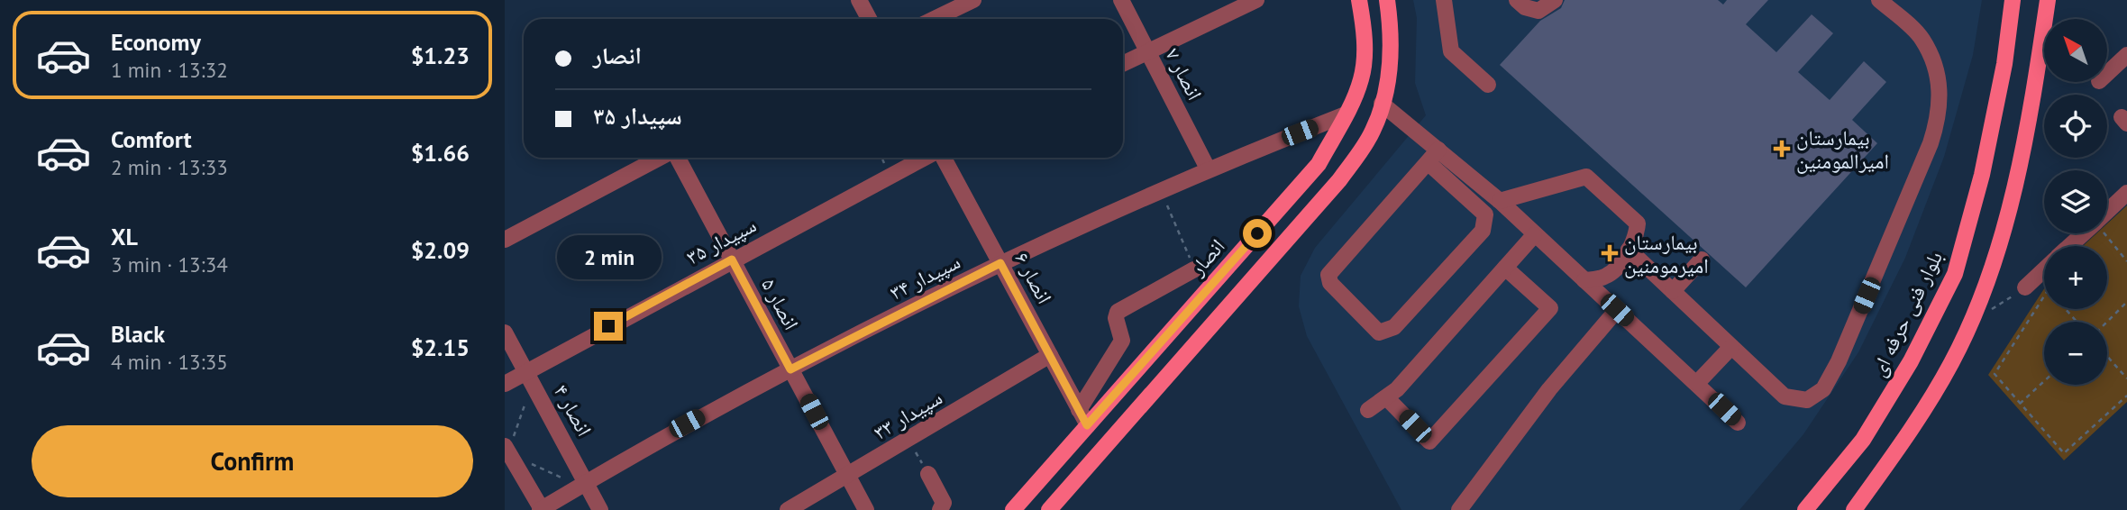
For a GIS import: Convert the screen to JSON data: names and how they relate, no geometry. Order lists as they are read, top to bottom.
{
  "streets": {
    "main road": ["انصار", "بلوار فنی حرفه ای"],
    "street": [
      "انصار ۷",
      "سپیدار ۳۵",
      "سپیدار ۳۴",
      "انصار ۶",
      "انصار ۵",
      "انصار ۴",
      "سپیدار ۳۳"
    ]
  },
  "crossings": [
    ["انصار ۷", "سپیدار ۳۴"],
    ["سپیدار ۳۵", "انصار ۵"],
    ["سپیدار ۳۵", "انصار ۴"],
    ["انصار", "سپیدار ۳۴"],
    ["انصار", "انصار ۶"],
    ["سپیدار ۳۴", "انصار ۶"],
    ["سپیدار ۳۴", "انصار ۵"],
    ["سپیدار ۳۴", "انصار ۴"],
    ["انصار ۶", "سپیدار ۳۳"],
    ["انصار ۵", "سپیدار ۳۳"]
  ],
  "places": {
    "health": ["بیمارستان امیرالمومنین", "بیمارستان امیرمومنین"]
  },
  "north": "top left",
  "page": {
    "list": [
      {
        "name": "Economy",
        "note": "1 min · 13:32",
        "value": "$1.23"
      },
      {
        "name": "Comfort",
        "note": "2 min · 13:33",
        "value": "$1.66"
      },
      {
        "name": "XL",
        "note": "3 min · 13:34",
        "value": "$2.09"
      },
      {
        "name": "Black",
        "note": "4 min · 13:35",
        "value": "$2.15"
      }
    ],
    "map_buttons": ["+", "−"],
    "banner": ["انصار", "سپیدار ۳۵"],
    "bubble": "2 min",
    "buttons": "Confirm"
  }
}
